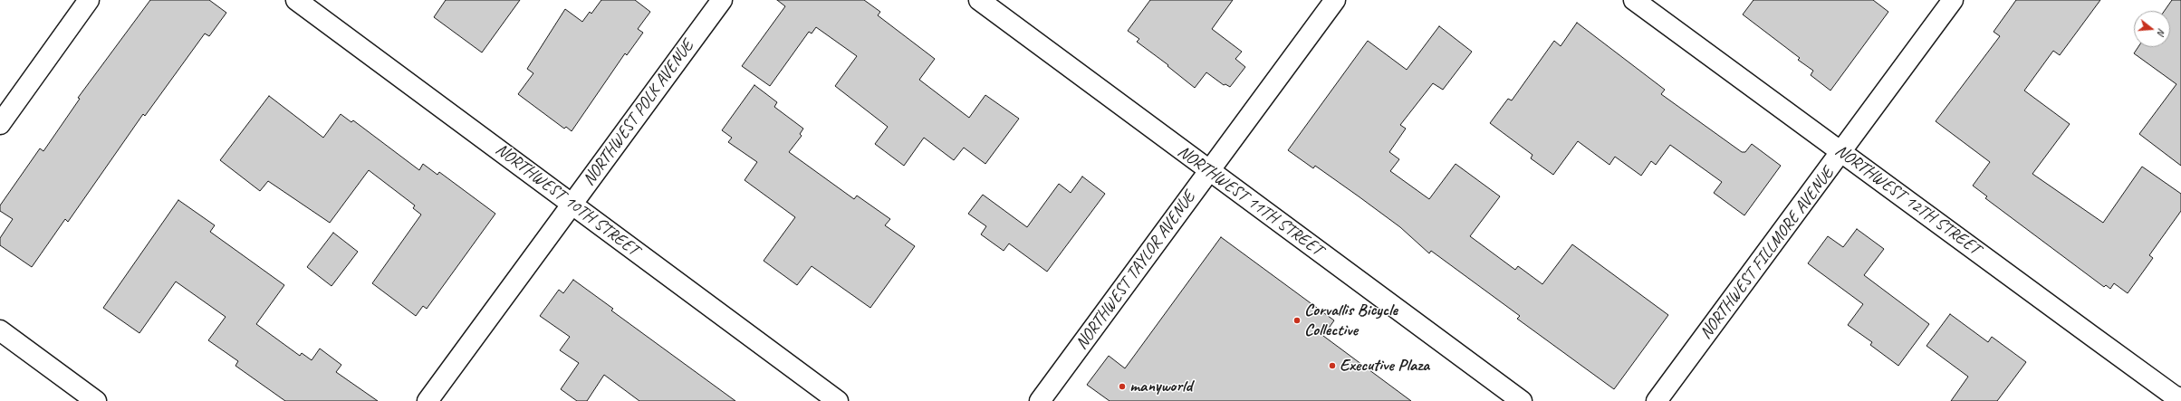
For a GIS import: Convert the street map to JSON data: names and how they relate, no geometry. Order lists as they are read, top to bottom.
{
  "streets": {
    "street": [
      "NORTHWEST POLK AVENUE",
      "NORTHWEST 10TH STREET",
      "NORTHWEST 12TH STREET",
      "NORTHWEST 11TH STREET",
      "NORTHWEST FILLMORE AVENUE",
      "NORTHWEST TAYLOR AVENUE"
    ]
  },
  "crossings": [
    ["NORTHWEST POLK AVENUE", "NORTHWEST 10TH STREET"],
    ["NORTHWEST 12TH STREET", "NORTHWEST FILLMORE AVENUE"],
    ["NORTHWEST 11TH STREET", "NORTHWEST TAYLOR AVENUE"]
  ],
  "places": ["Corvallis Bicycle Collective", "Executive Plaza", "manyworld"],
  "north": "right"
}
